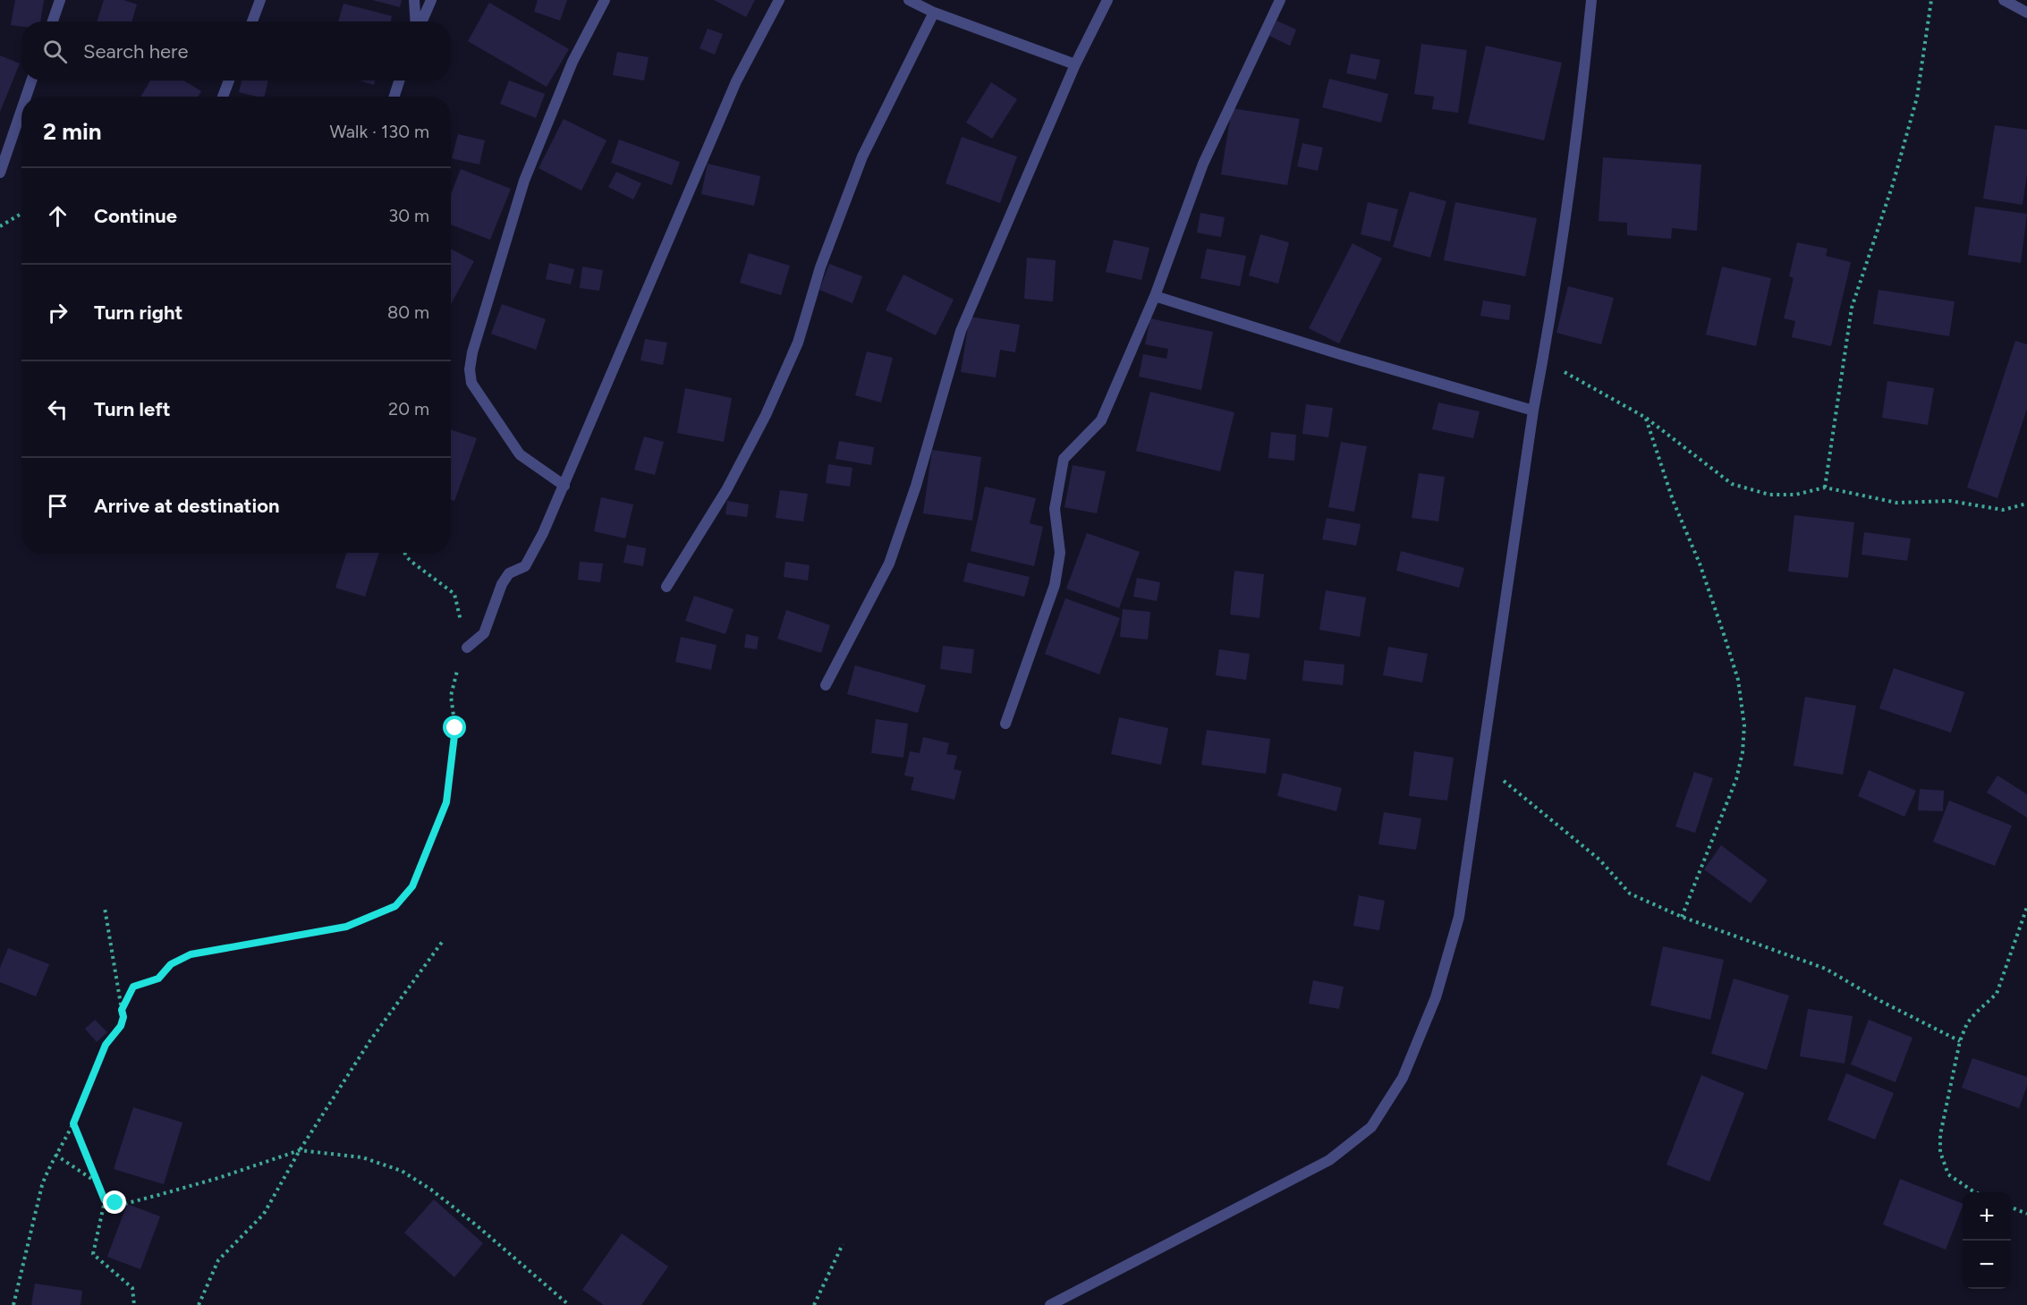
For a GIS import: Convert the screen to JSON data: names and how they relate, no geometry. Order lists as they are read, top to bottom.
{
  "page": {
    "search": "Search here",
    "heading": ["2 min", "Walk · 130 m"],
    "list": [
      ["Continue", "30 m"],
      ["Turn right", "80 m"],
      ["Turn left", "20 m"],
      "Arrive at destination"
    ],
    "map_buttons": ["+", "−"]
  }
}
